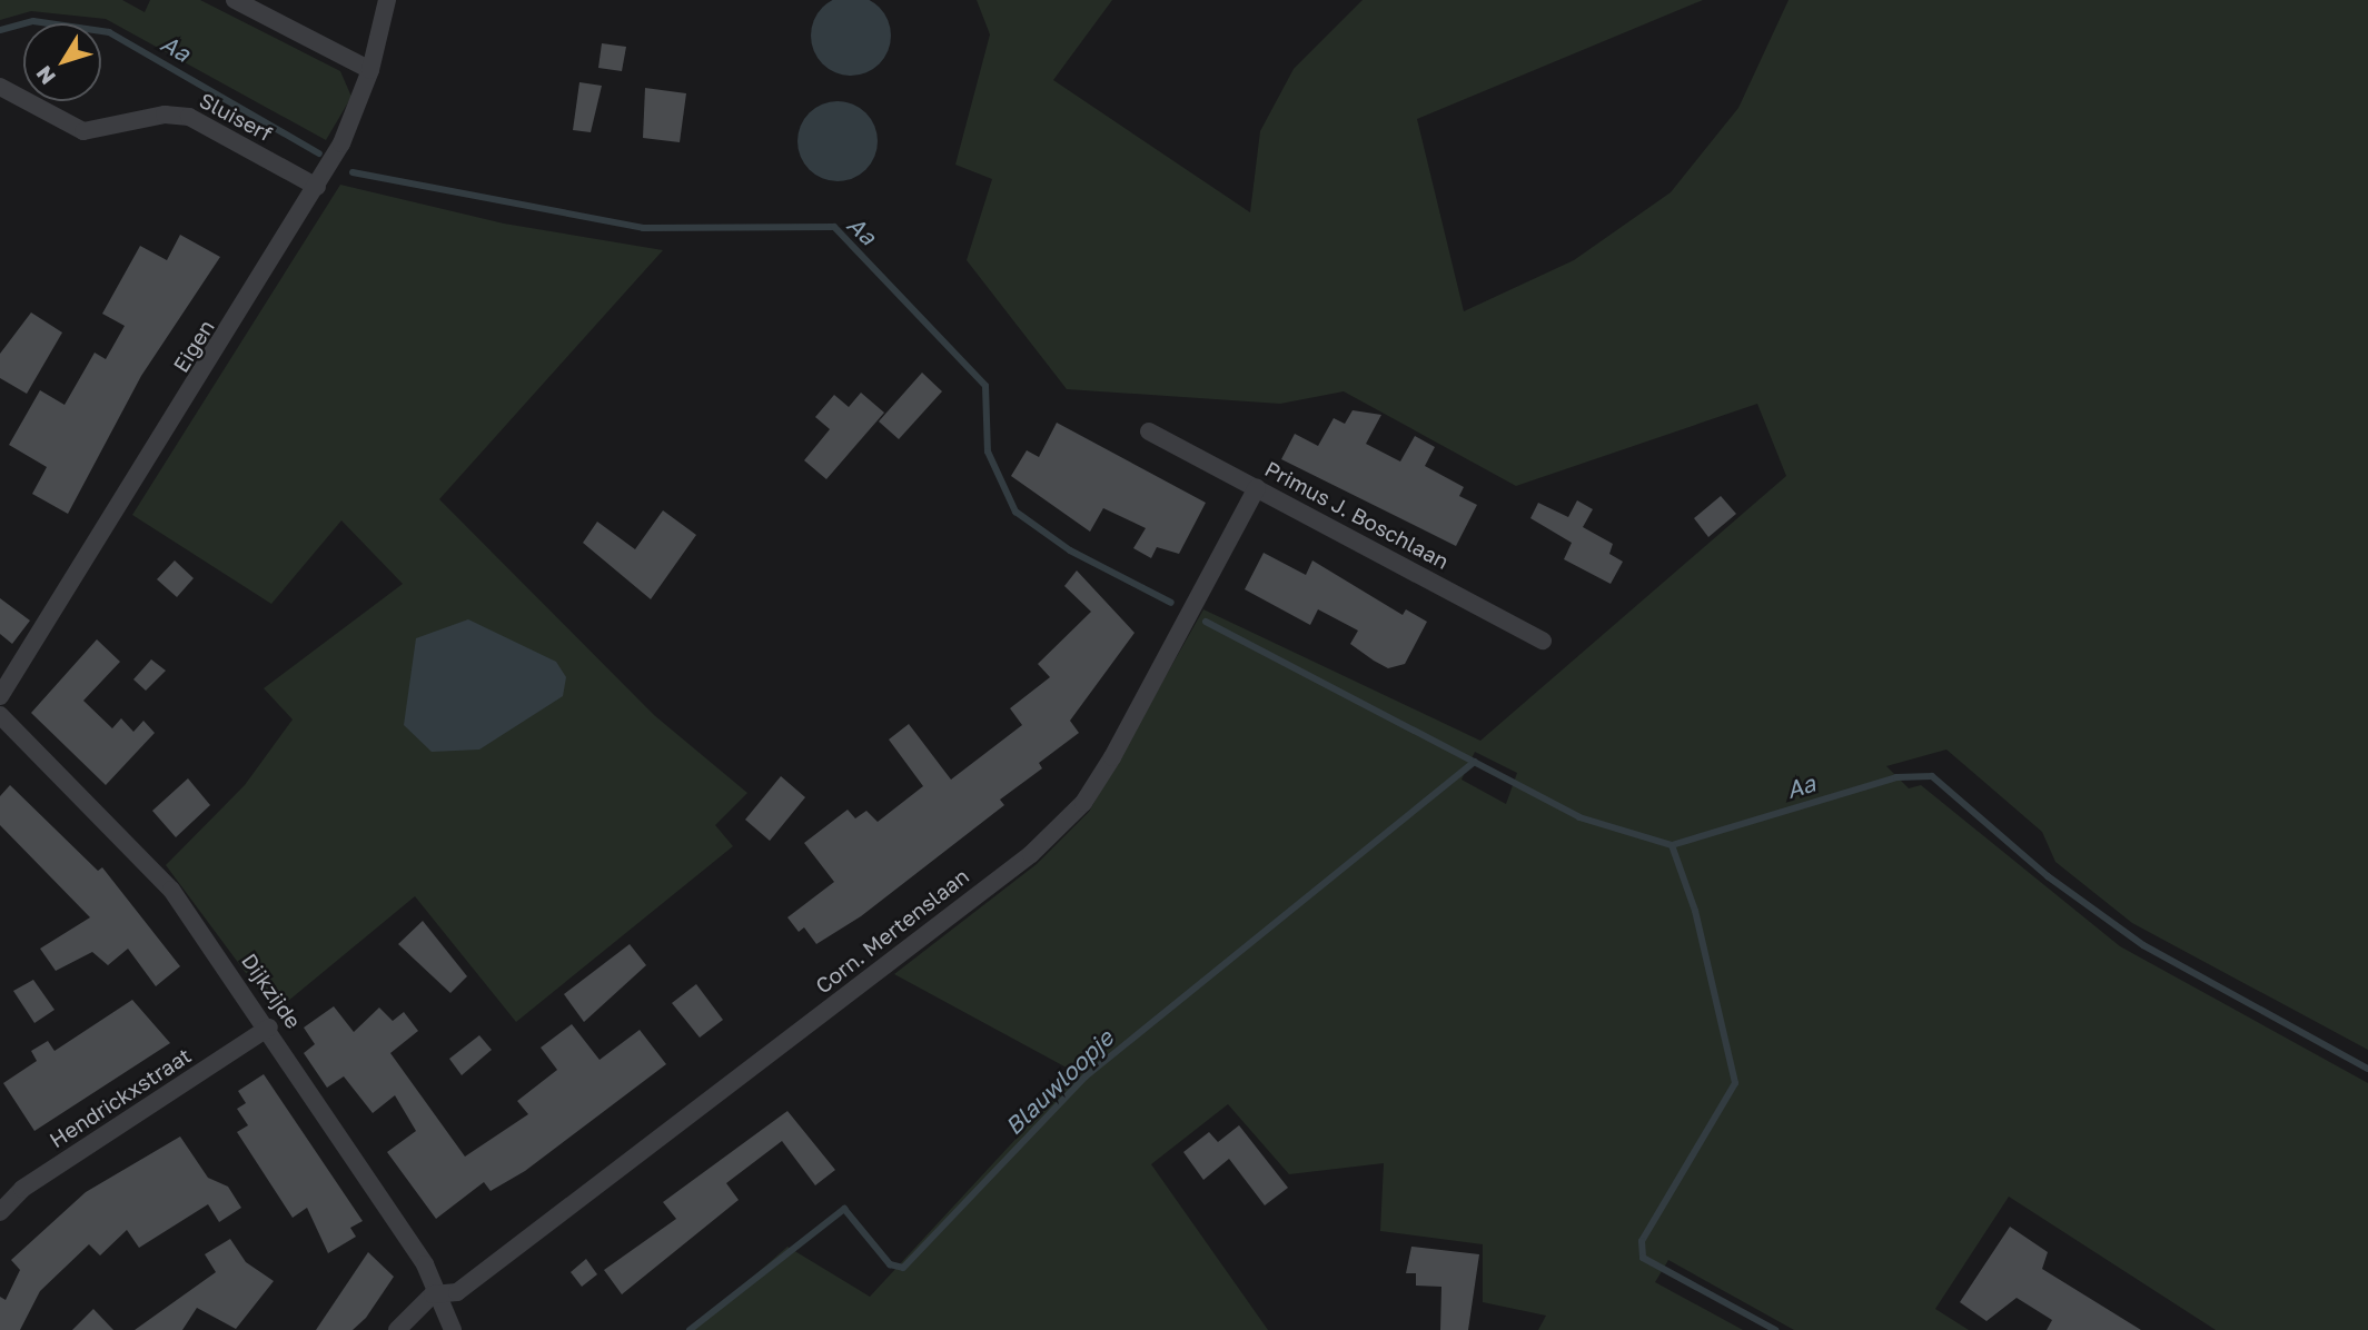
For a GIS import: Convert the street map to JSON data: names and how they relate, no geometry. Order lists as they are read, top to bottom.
{
  "streets": {
    "street": [
      "Sluiserf",
      "Eigen",
      "Primus J. Boschlaan",
      "Corn. Mertenslaan",
      "Dijkzijde",
      "Hendrickxstraat"
    ]
  },
  "crossings": [
    ["Sluiserf", "Eigen"],
    ["Primus J. Boschlaan", "Corn. Mertenslaan"],
    ["Corn. Mertenslaan", "Dijkzijde"],
    ["Dijkzijde", "Hendrickxstraat"]
  ],
  "water": ["Aa", "Blauwloopje"],
  "north": "bottom left"
}
